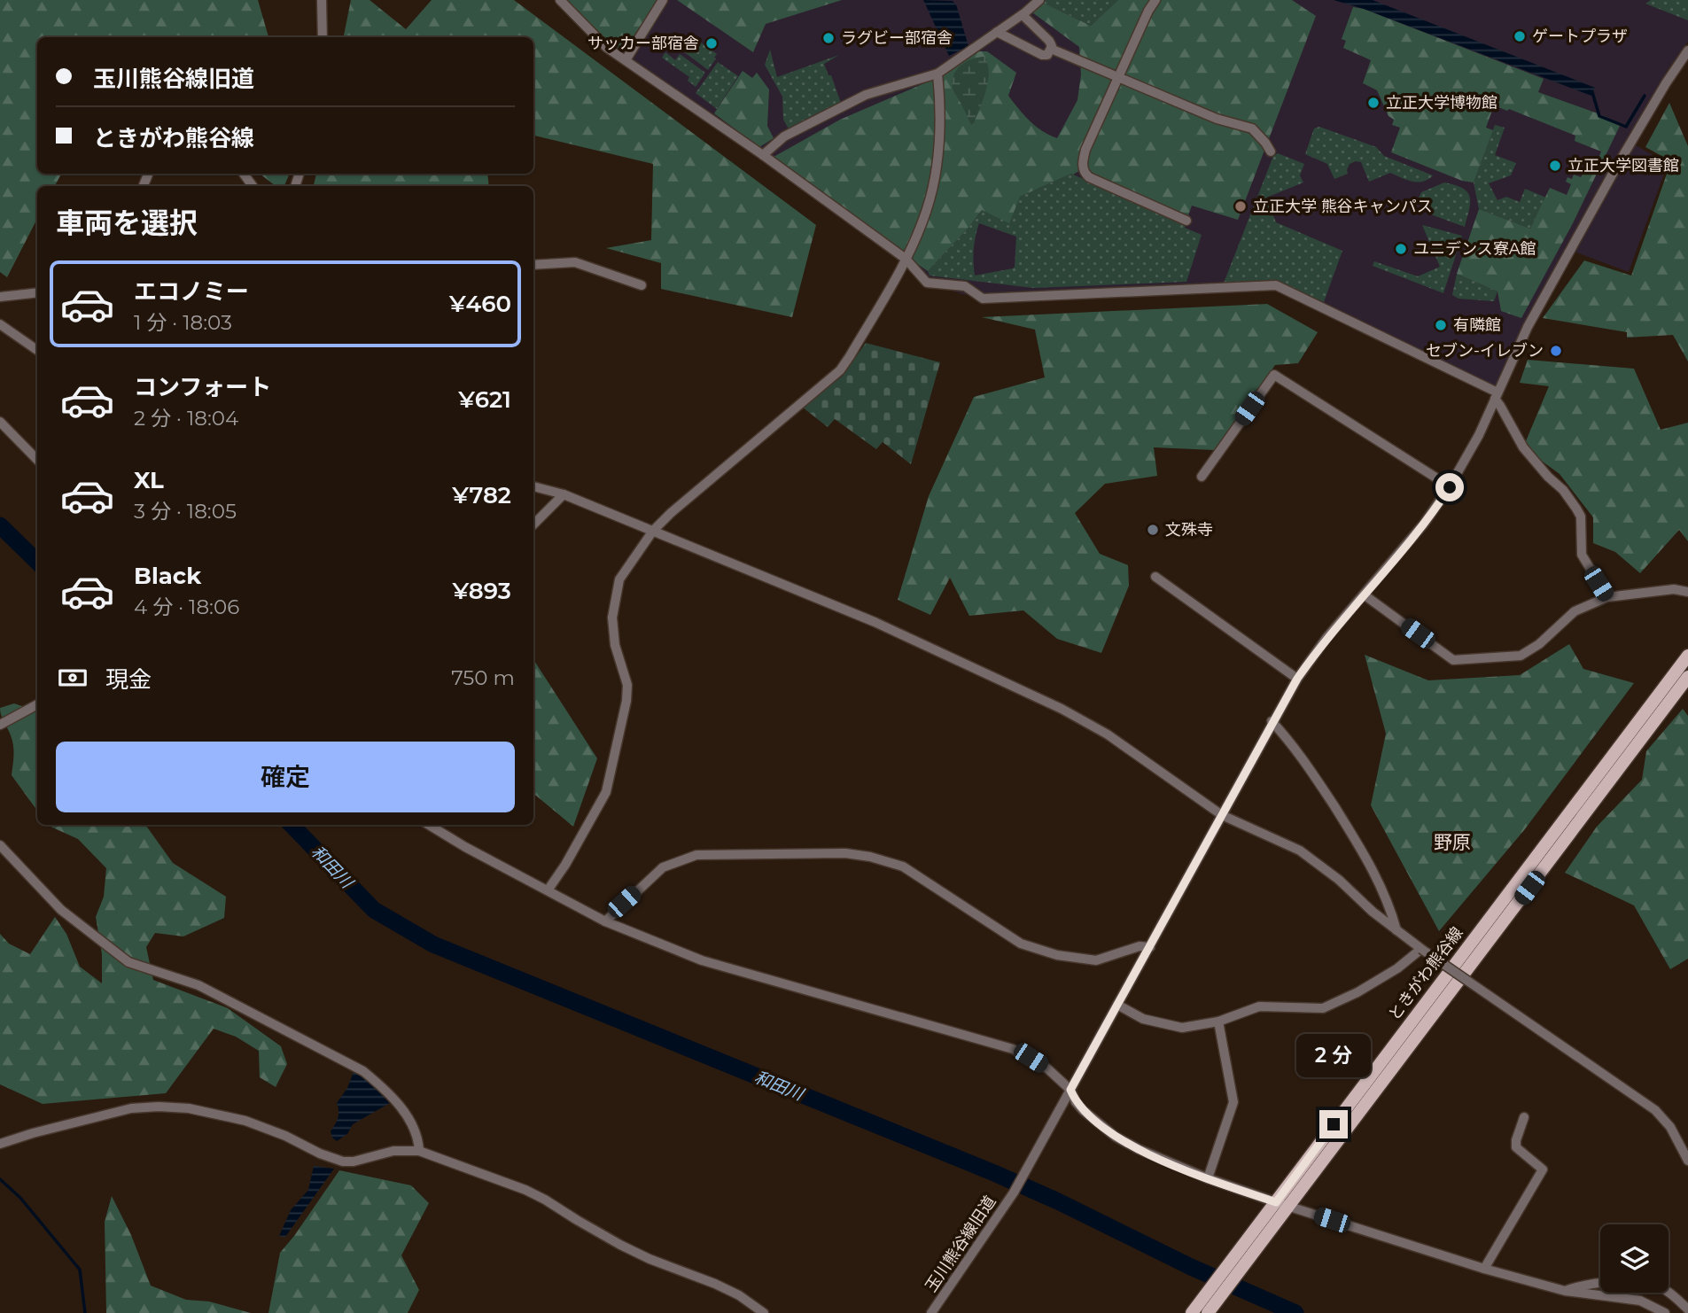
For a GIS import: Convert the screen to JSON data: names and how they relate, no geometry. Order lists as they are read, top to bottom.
{
  "streets": {
    "main road": ["ときがわ熊谷線"],
    "street": ["玉川熊谷線旧道"]
  },
  "districts": ["野原"],
  "water": ["和田川"],
  "places": [
    "ゲートプラザ",
    "ラグビー部宿舎",
    "サッカー部宿舎",
    "立正大学博物館",
    "立正大学図書館",
    "立正大学 熊谷キャンパス",
    "ユニデンス寮A館",
    "有隣館",
    "セブン-イレブン",
    "文殊寺"
  ],
  "page": {
    "banner": ["玉川熊谷線旧道", "ときがわ熊谷線"],
    "heading": "車両を選択",
    "list": [
      {
        "name": "エコノミー",
        "note": "1 分 · 18:03",
        "value": "¥460"
      },
      {
        "name": "コンフォート",
        "note": "2 分 · 18:04",
        "value": "¥621"
      },
      {
        "name": "XL",
        "note": "3 分 · 18:05",
        "value": "¥782"
      },
      {
        "name": "Black",
        "note": "4 分 · 18:06",
        "value": "¥893"
      }
    ],
    "pay": ["現金", "750 m"],
    "buttons": "確定",
    "bubble": "2 分"
  }
}
